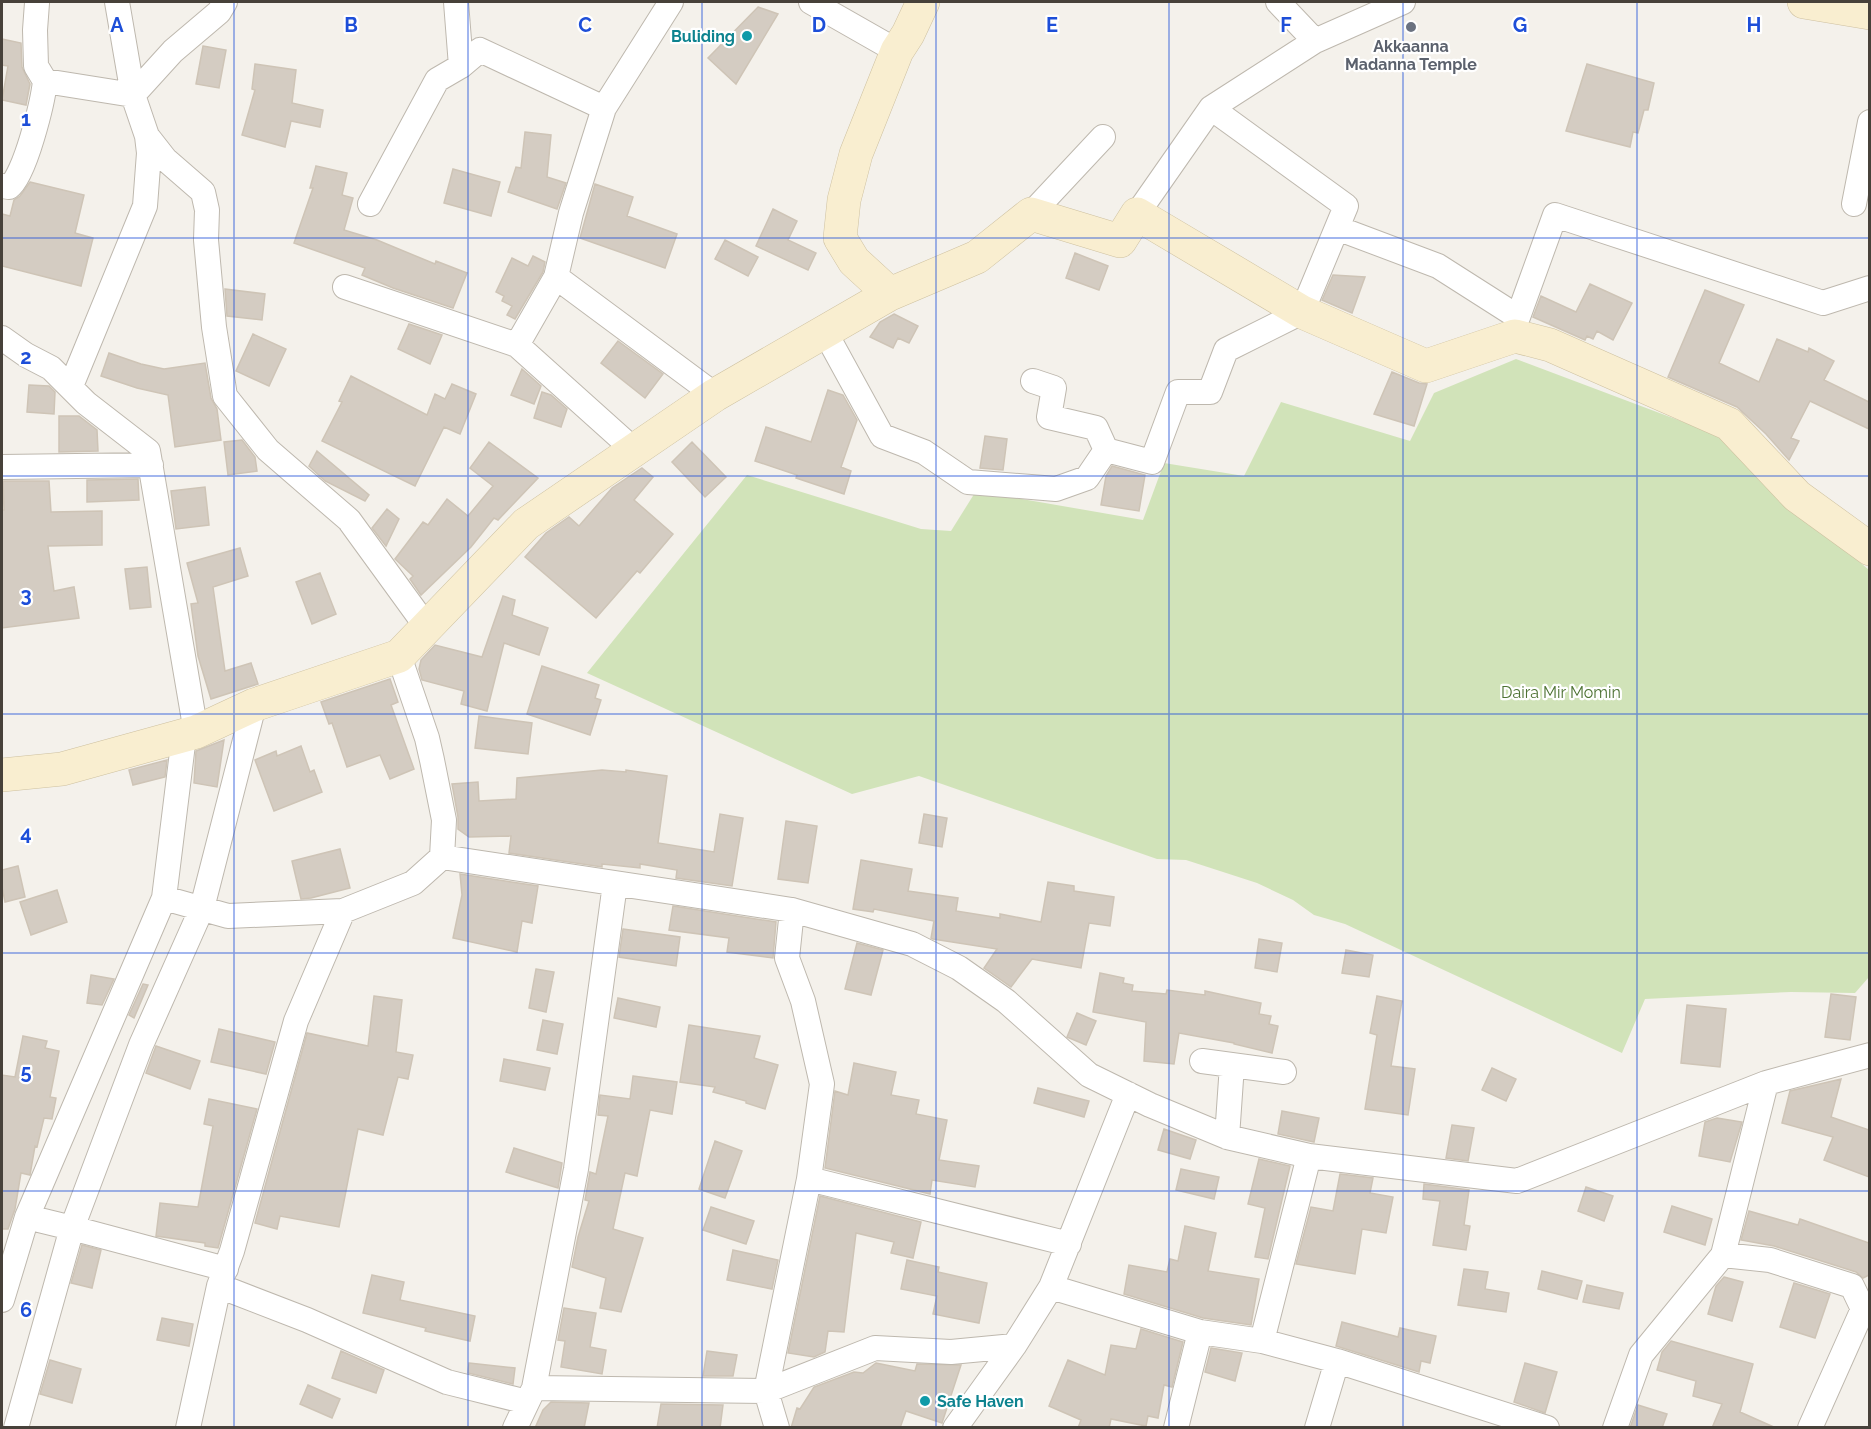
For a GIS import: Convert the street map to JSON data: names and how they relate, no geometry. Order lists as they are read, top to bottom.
{
  "parks": ["Daira Mir Momin"],
  "places": ["Akkaanna Madanna Temple", "Buliding", "Safe Haven"],
  "grid": {
    "columns": [
      "A",
      "B",
      "C",
      "D",
      "E",
      "F",
      "G",
      "H"
    ],
    "rows": [
      "1",
      "2",
      "3",
      "4",
      "5",
      "6"
    ]
  }
}
